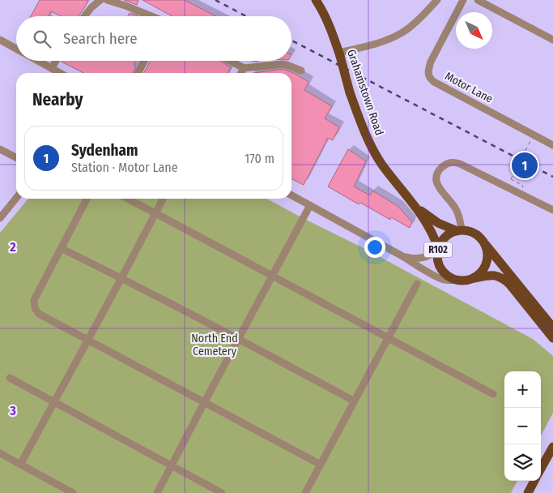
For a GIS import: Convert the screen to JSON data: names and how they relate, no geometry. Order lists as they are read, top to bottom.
{
  "streets": {
    "main road": ["Grahamstown Road", "R102"],
    "street": ["Motor Lane"]
  },
  "crossings": [
    ["Grahamstown Road", "R102"]
  ],
  "parks": ["North End Cemetery"],
  "north": "bottom right",
  "page": {
    "search": "Search here",
    "heading": "Nearby",
    "list": [
      {
        "mark": "1",
        "name": "Sydenham",
        "note": "Station · Motor Lane",
        "value": "170 m"
      }
    ],
    "pins": "1",
    "map_buttons": ["+", "−"]
  },
  "grid": {
    "rows": ["2", "3"]
  }
}
